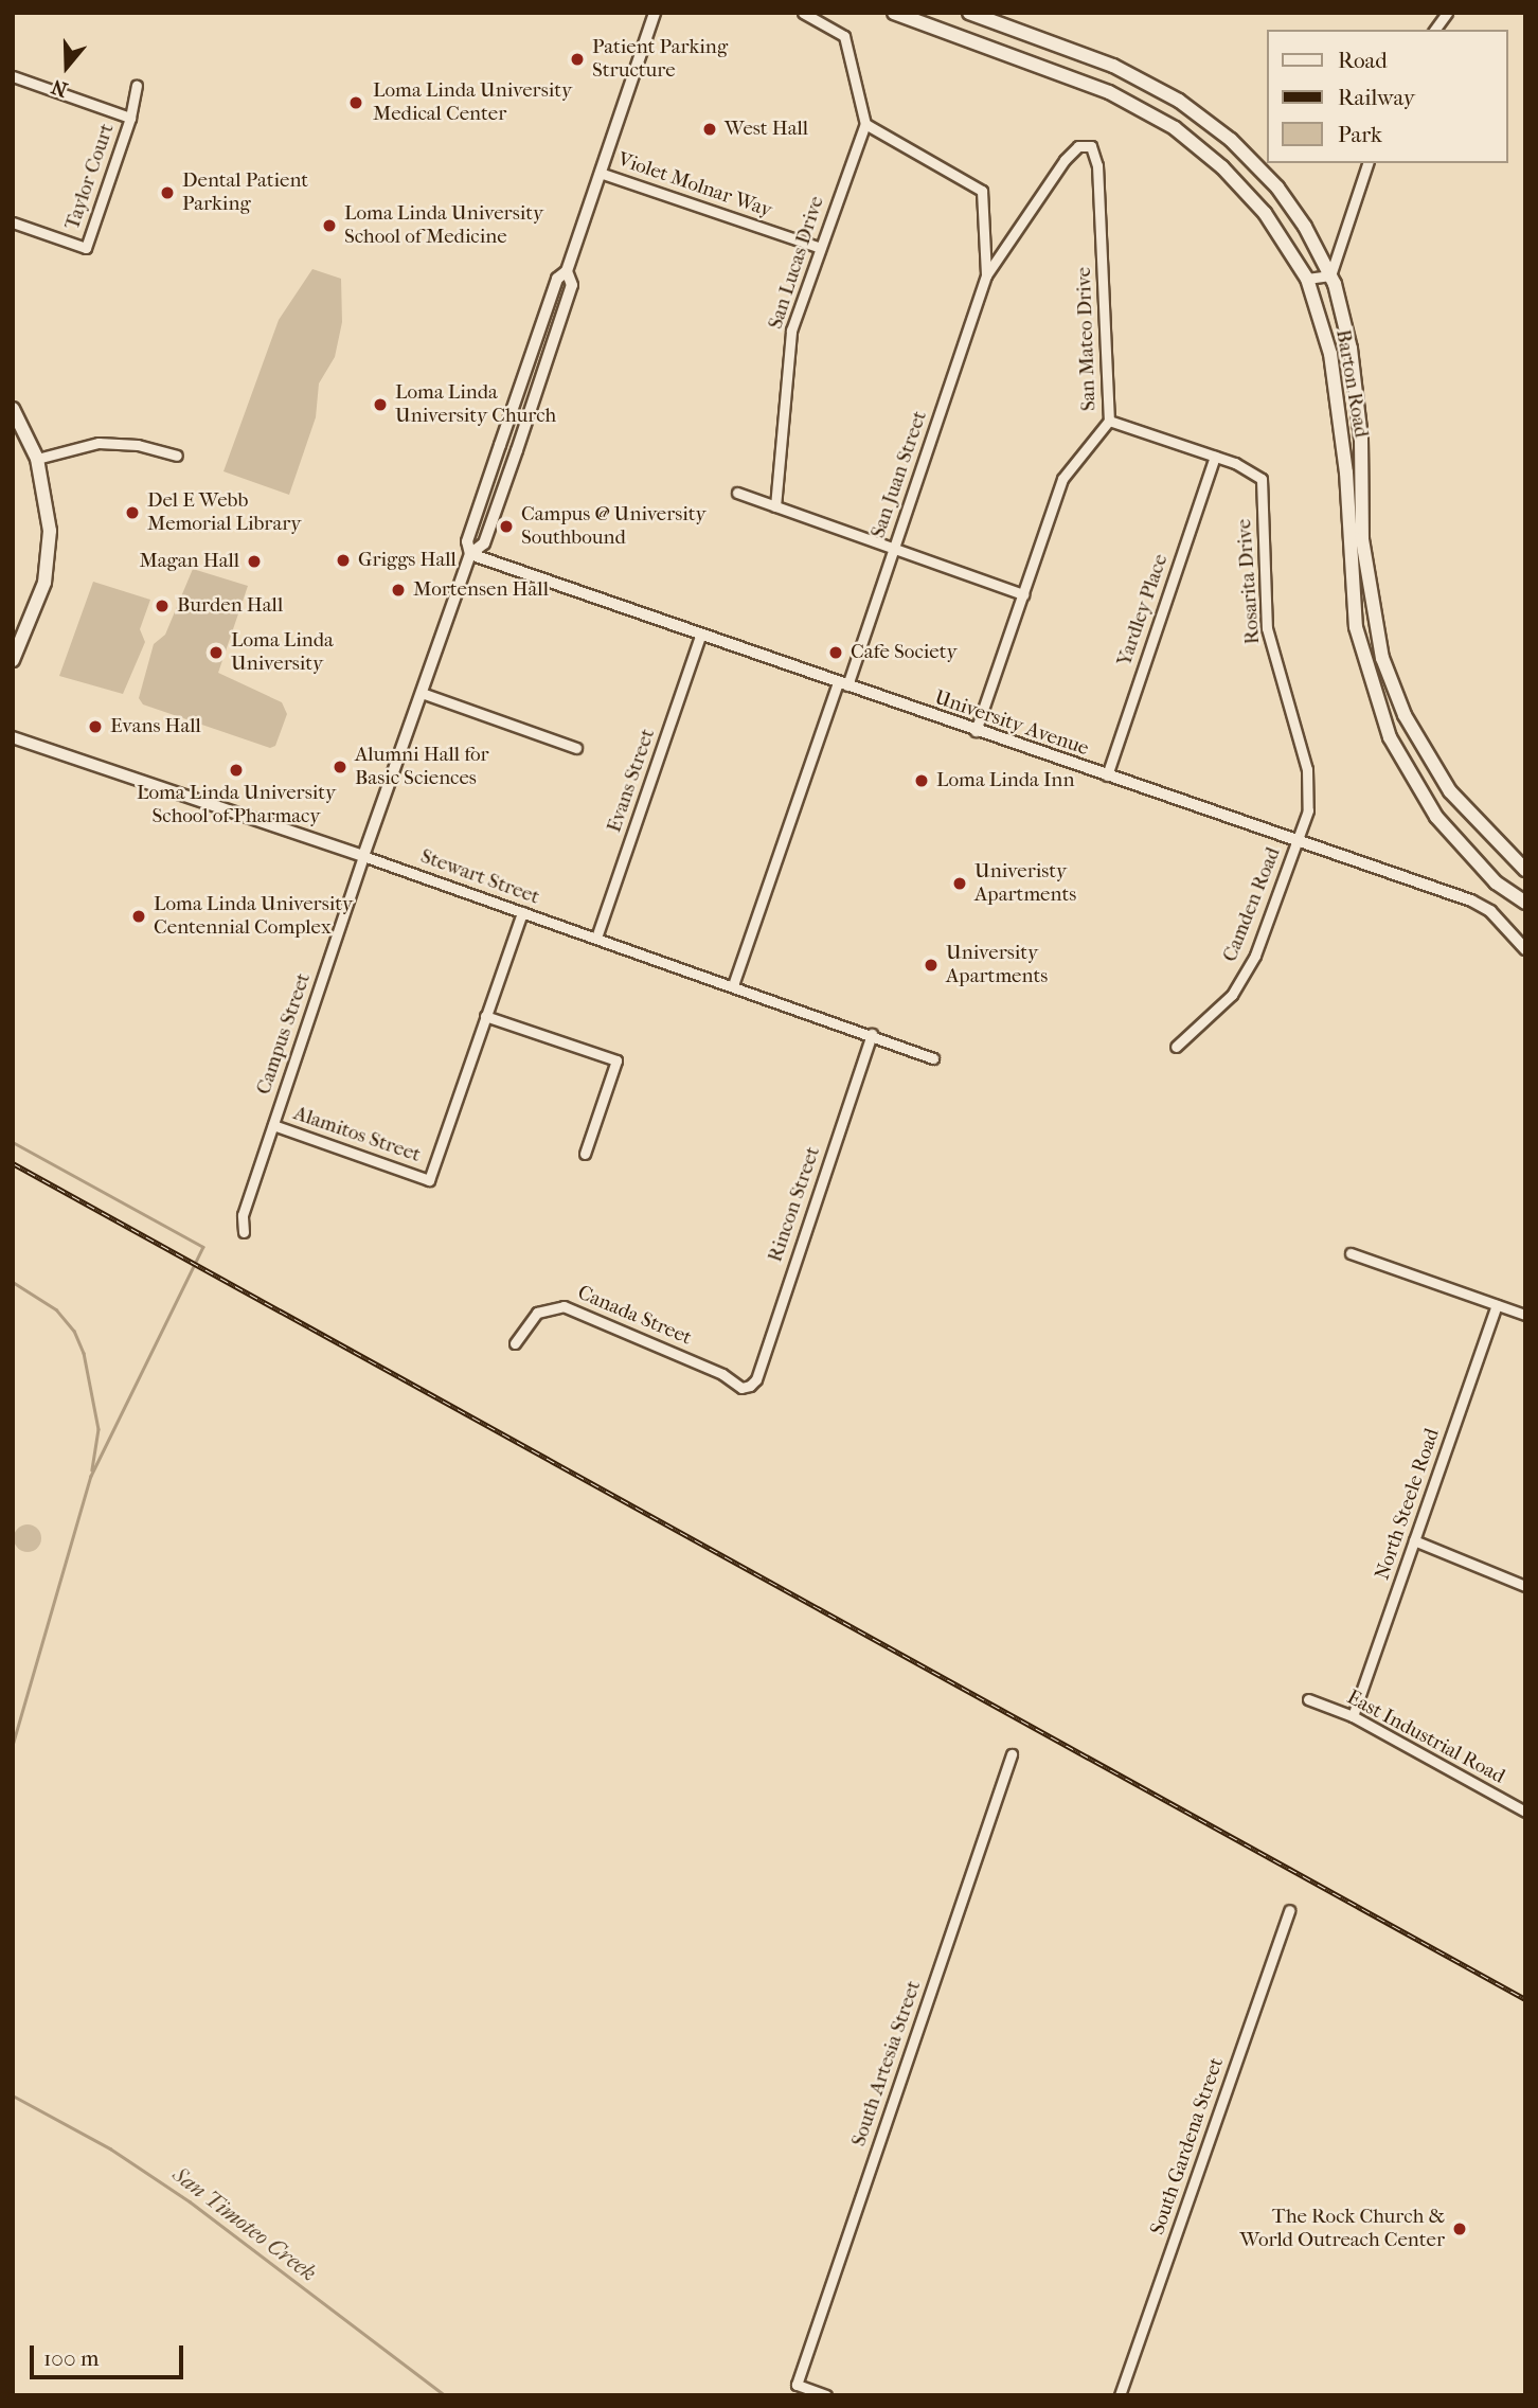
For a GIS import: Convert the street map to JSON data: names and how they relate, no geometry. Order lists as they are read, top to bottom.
{
  "streets": {
    "main road": ["Barton Road"],
    "street": [
      "Taylor Court",
      "Violet Molnar Way",
      "San Lucas Drive",
      "San Mateo Drive",
      "San Juan Street",
      "Rosarita Drive",
      "Yardley Place",
      "University Avenue",
      "Evans Street",
      "Stewart Street",
      "Camden Road",
      "Campus Street",
      "Alamitos Street",
      "Rincon Street",
      "Canada Street",
      "North Steele Road",
      "East Industrial Road",
      "South Artesia Street",
      "South Gardena Street"
    ]
  },
  "crossings": [
    ["Violet Molnar Way", "San Lucas Drive"],
    ["Violet Molnar Way", "Campus Street"],
    ["San Lucas Drive", "San Juan Street"],
    ["San Mateo Drive", "San Juan Street"],
    ["San Mateo Drive", "Rosarita Drive"],
    ["San Mateo Drive", "University Avenue"],
    ["San Juan Street", "University Avenue"],
    ["San Juan Street", "Stewart Street"],
    ["Rosarita Drive", "Yardley Place"],
    ["Rosarita Drive", "University Avenue"],
    ["Rosarita Drive", "Camden Road"],
    ["Yardley Place", "University Avenue"],
    ["University Avenue", "Evans Street"],
    ["University Avenue", "Camden Road"],
    ["University Avenue", "Campus Street"],
    ["Evans Street", "Stewart Street"],
    ["Stewart Street", "Campus Street"],
    ["Stewart Street", "Rincon Street"],
    ["Campus Street", "Alamitos Street"],
    ["Rincon Street", "Canada Street"],
    ["North Steele Road", "East Industrial Road"]
  ],
  "water": ["San Timoteo Creek"],
  "places": [
    "Patient Parking Structure",
    "Loma Linda University Medical Center",
    "West Hall",
    "Dental Patient Parking",
    "Loma Linda University School of Medicine",
    "Loma Linda University Church",
    "Del E Webb Memorial Library",
    "Campus @ University Southbound",
    "Griggs Hall",
    "Magan Hall",
    "Mortensen Hall",
    "Burden Hall",
    "Loma Linda University",
    "Cafe Society",
    "Evans Hall",
    "Alumni Hall for Basic Sciences",
    "Loma Linda University School of Pharmacy",
    "Loma Linda Inn",
    "Univeristy Apartments",
    "Loma Linda University Centennial Complex",
    "University Apartments",
    "The Rock Church & World Outreach Center"
  ],
  "legend": ["Road", "Railway", "Park"],
  "scale_bar": "100 m",
  "north": "bottom"
}
